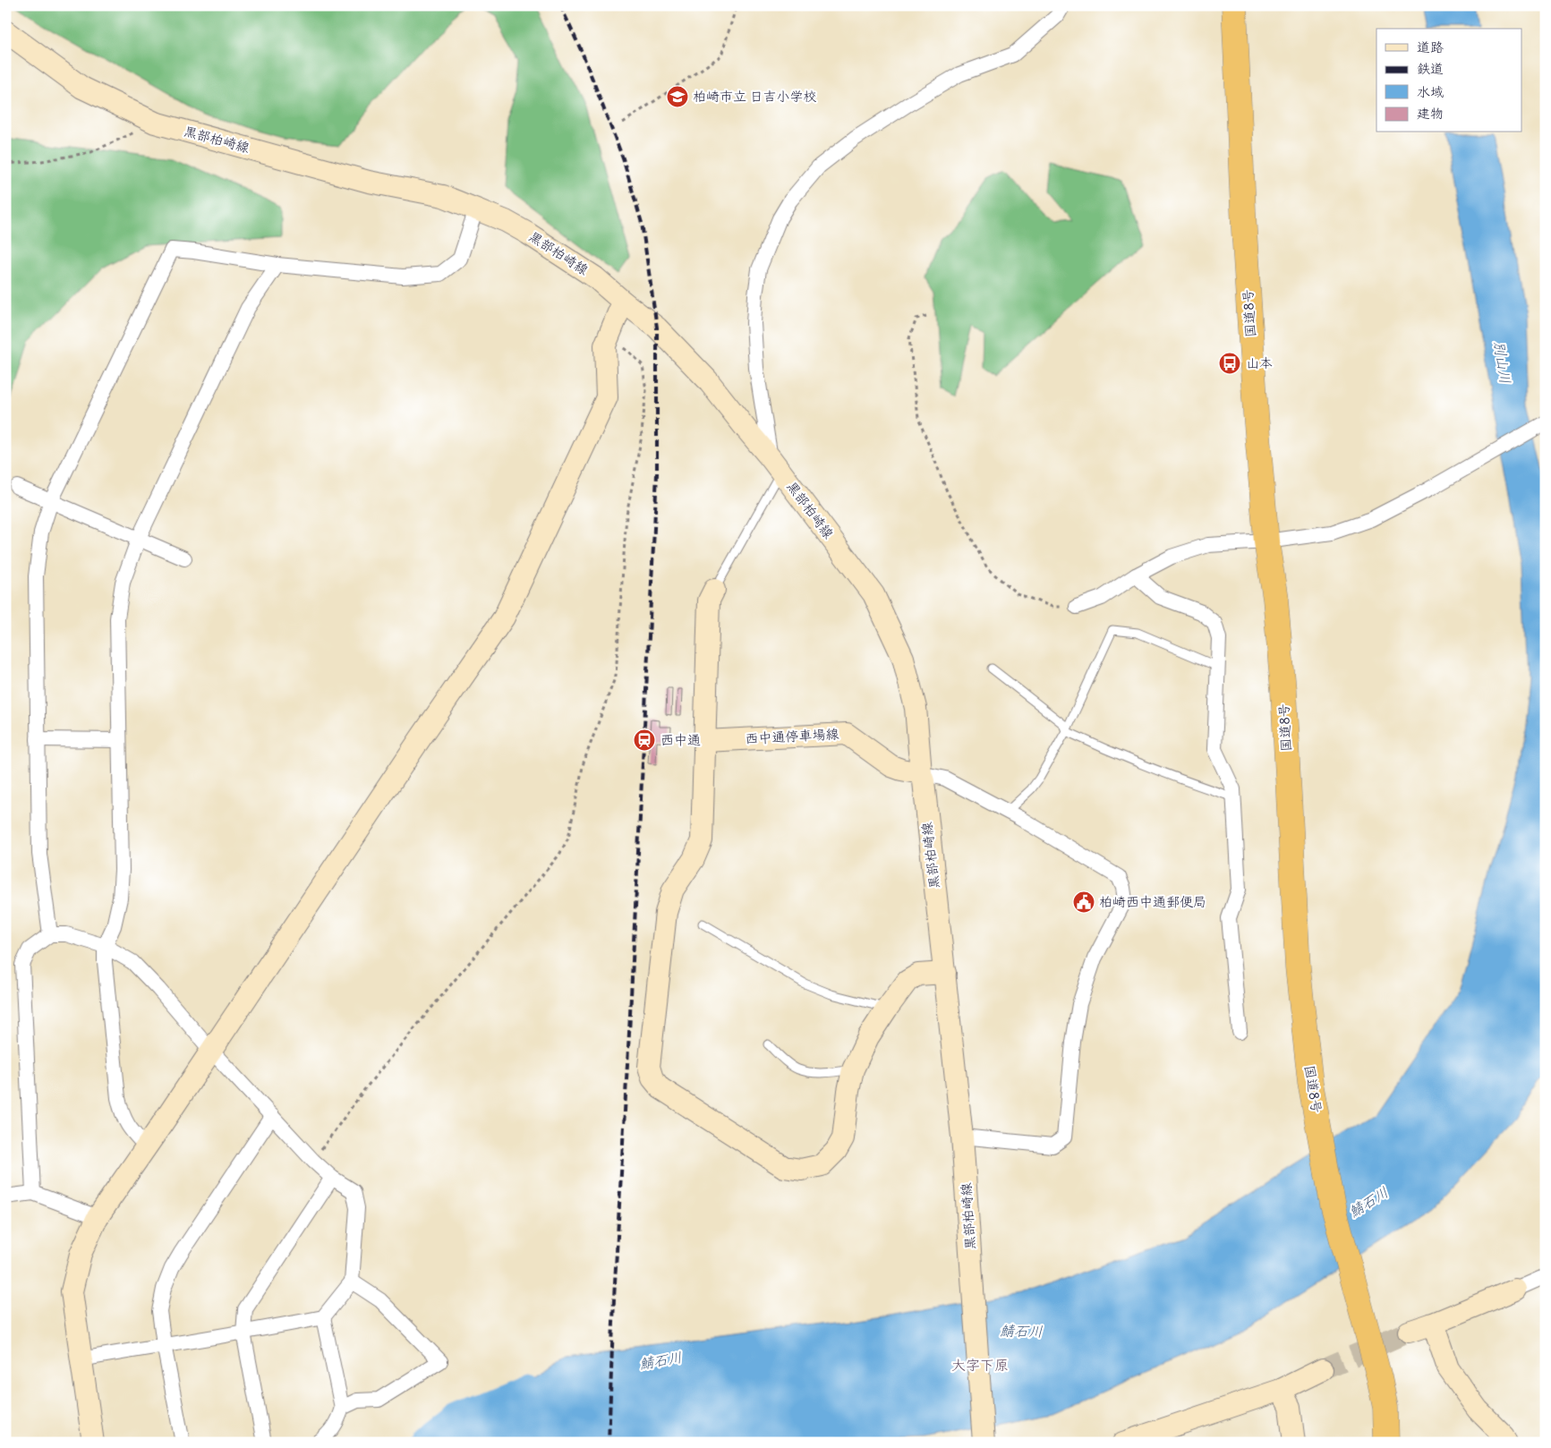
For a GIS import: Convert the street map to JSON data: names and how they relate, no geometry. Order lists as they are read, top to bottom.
{
  "streets": {
    "highway": ["国道8号"],
    "street": ["黒部柏崎線", "西中通停車場線"]
  },
  "crossings": [
    ["黒部柏崎線", "西中通停車場線"]
  ],
  "districts": ["大字下原"],
  "water": ["別山川", "鯖石川"],
  "places": {
    "school or university": ["柏崎市立 日吉小学校"],
    "bus stop": ["山本"],
    "station": ["西中通"],
    "public building": ["柏崎西中通郵便局"]
  },
  "legend": [
    "道路",
    "鉄道",
    "水域",
    "建物"
  ]
}
